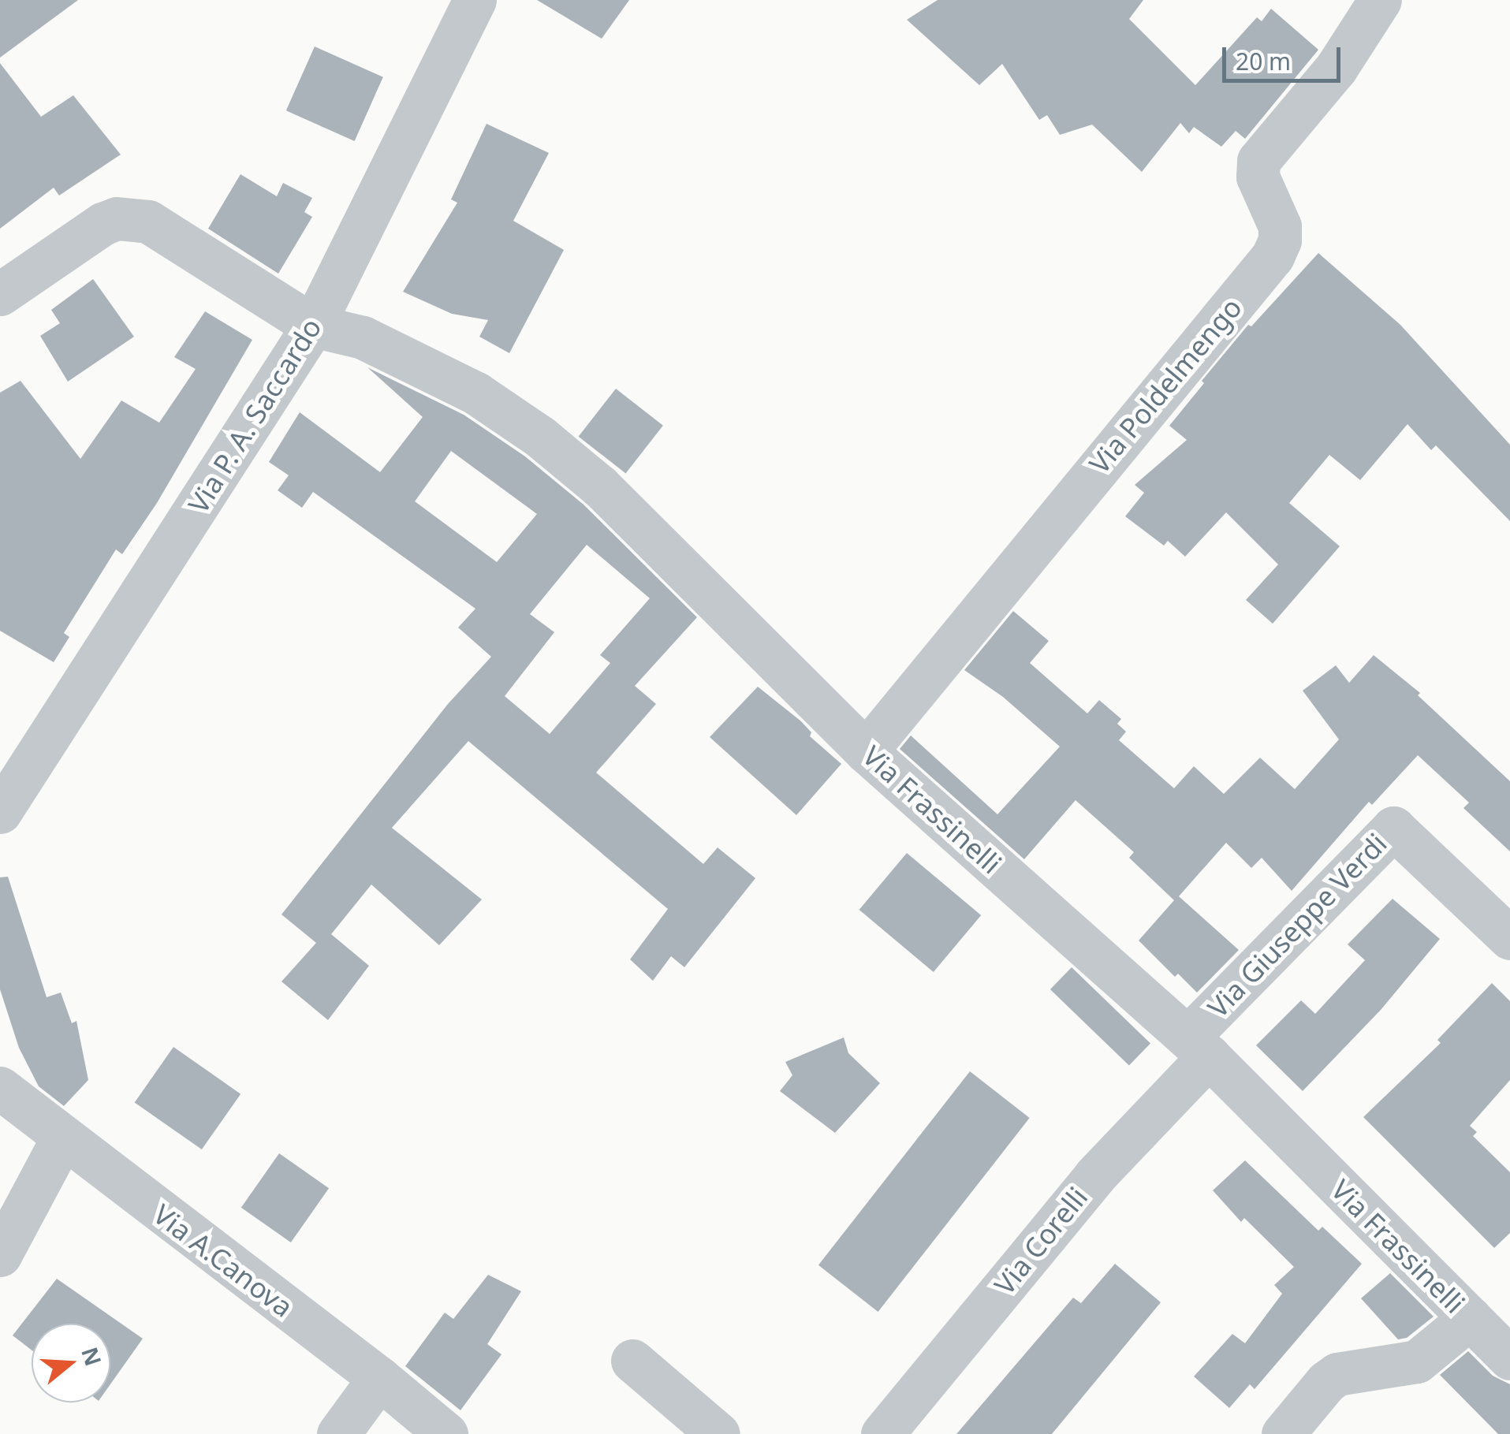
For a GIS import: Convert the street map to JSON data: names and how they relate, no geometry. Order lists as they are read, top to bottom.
{
  "streets": {
    "street": [
      "Via Poldelmengo",
      "Via P. A. Saccardo",
      "Via Frassinelli",
      "Via Giuseppe Verdi",
      "Via Corelli",
      "Via A.Canova"
    ]
  },
  "crossings": [
    ["Via Poldelmengo", "Via Frassinelli"],
    ["Via P. A. Saccardo", "Via Frassinelli"],
    ["Via Frassinelli", "Via Giuseppe Verdi"],
    ["Via Frassinelli", "Via Corelli"],
    ["Via Giuseppe Verdi", "Via Corelli"]
  ],
  "scale_bar": "20 m",
  "north": "right"
}
